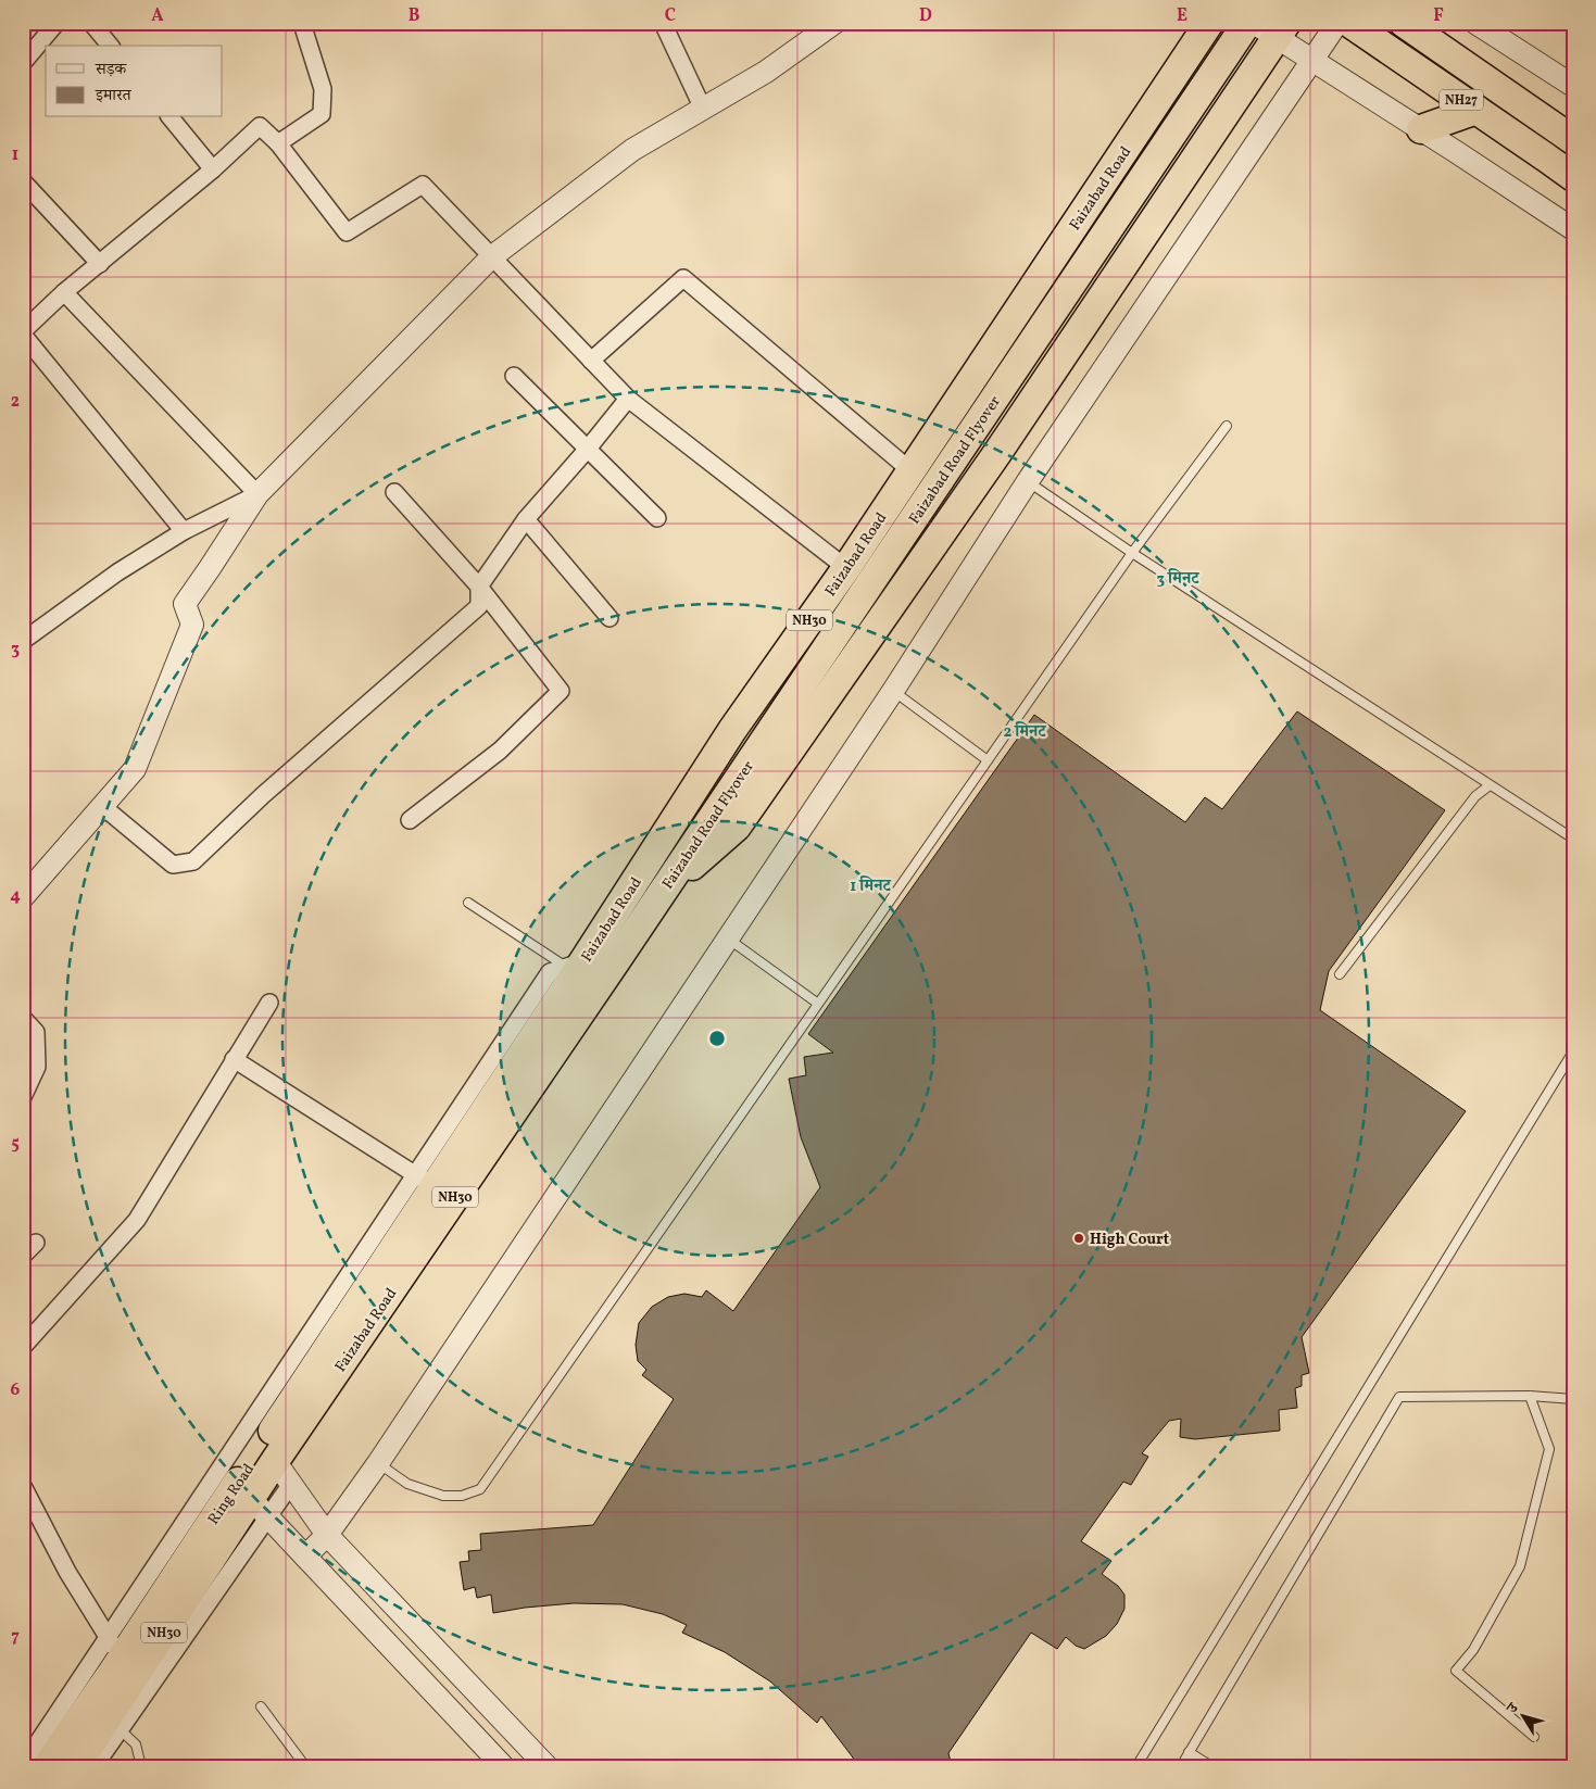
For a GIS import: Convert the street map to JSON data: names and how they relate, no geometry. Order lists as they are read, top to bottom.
{
  "streets": {
    "highway": [
      "NH27",
      "Faizabad Road",
      "Faizabad Road Flyover",
      "NH30",
      "Ring Road"
    ]
  },
  "crossings": [
    ["Faizabad Road", "Faizabad Road Flyover"],
    ["Faizabad Road", "NH30"],
    ["Faizabad Road", "Ring Road"],
    ["Faizabad Road Flyover", "NH30"]
  ],
  "places": ["High Court"],
  "legend": ["सड़क", "इमारत"],
  "north": "top left",
  "grid": {
    "columns": [
      "A",
      "B",
      "C",
      "D",
      "E",
      "F"
    ],
    "rows": [
      "1",
      "2",
      "3",
      "4",
      "5",
      "6",
      "7"
    ]
  },
  "rings": ["3 मिनट", "2 मिनट", "1 मिनट"]
}
